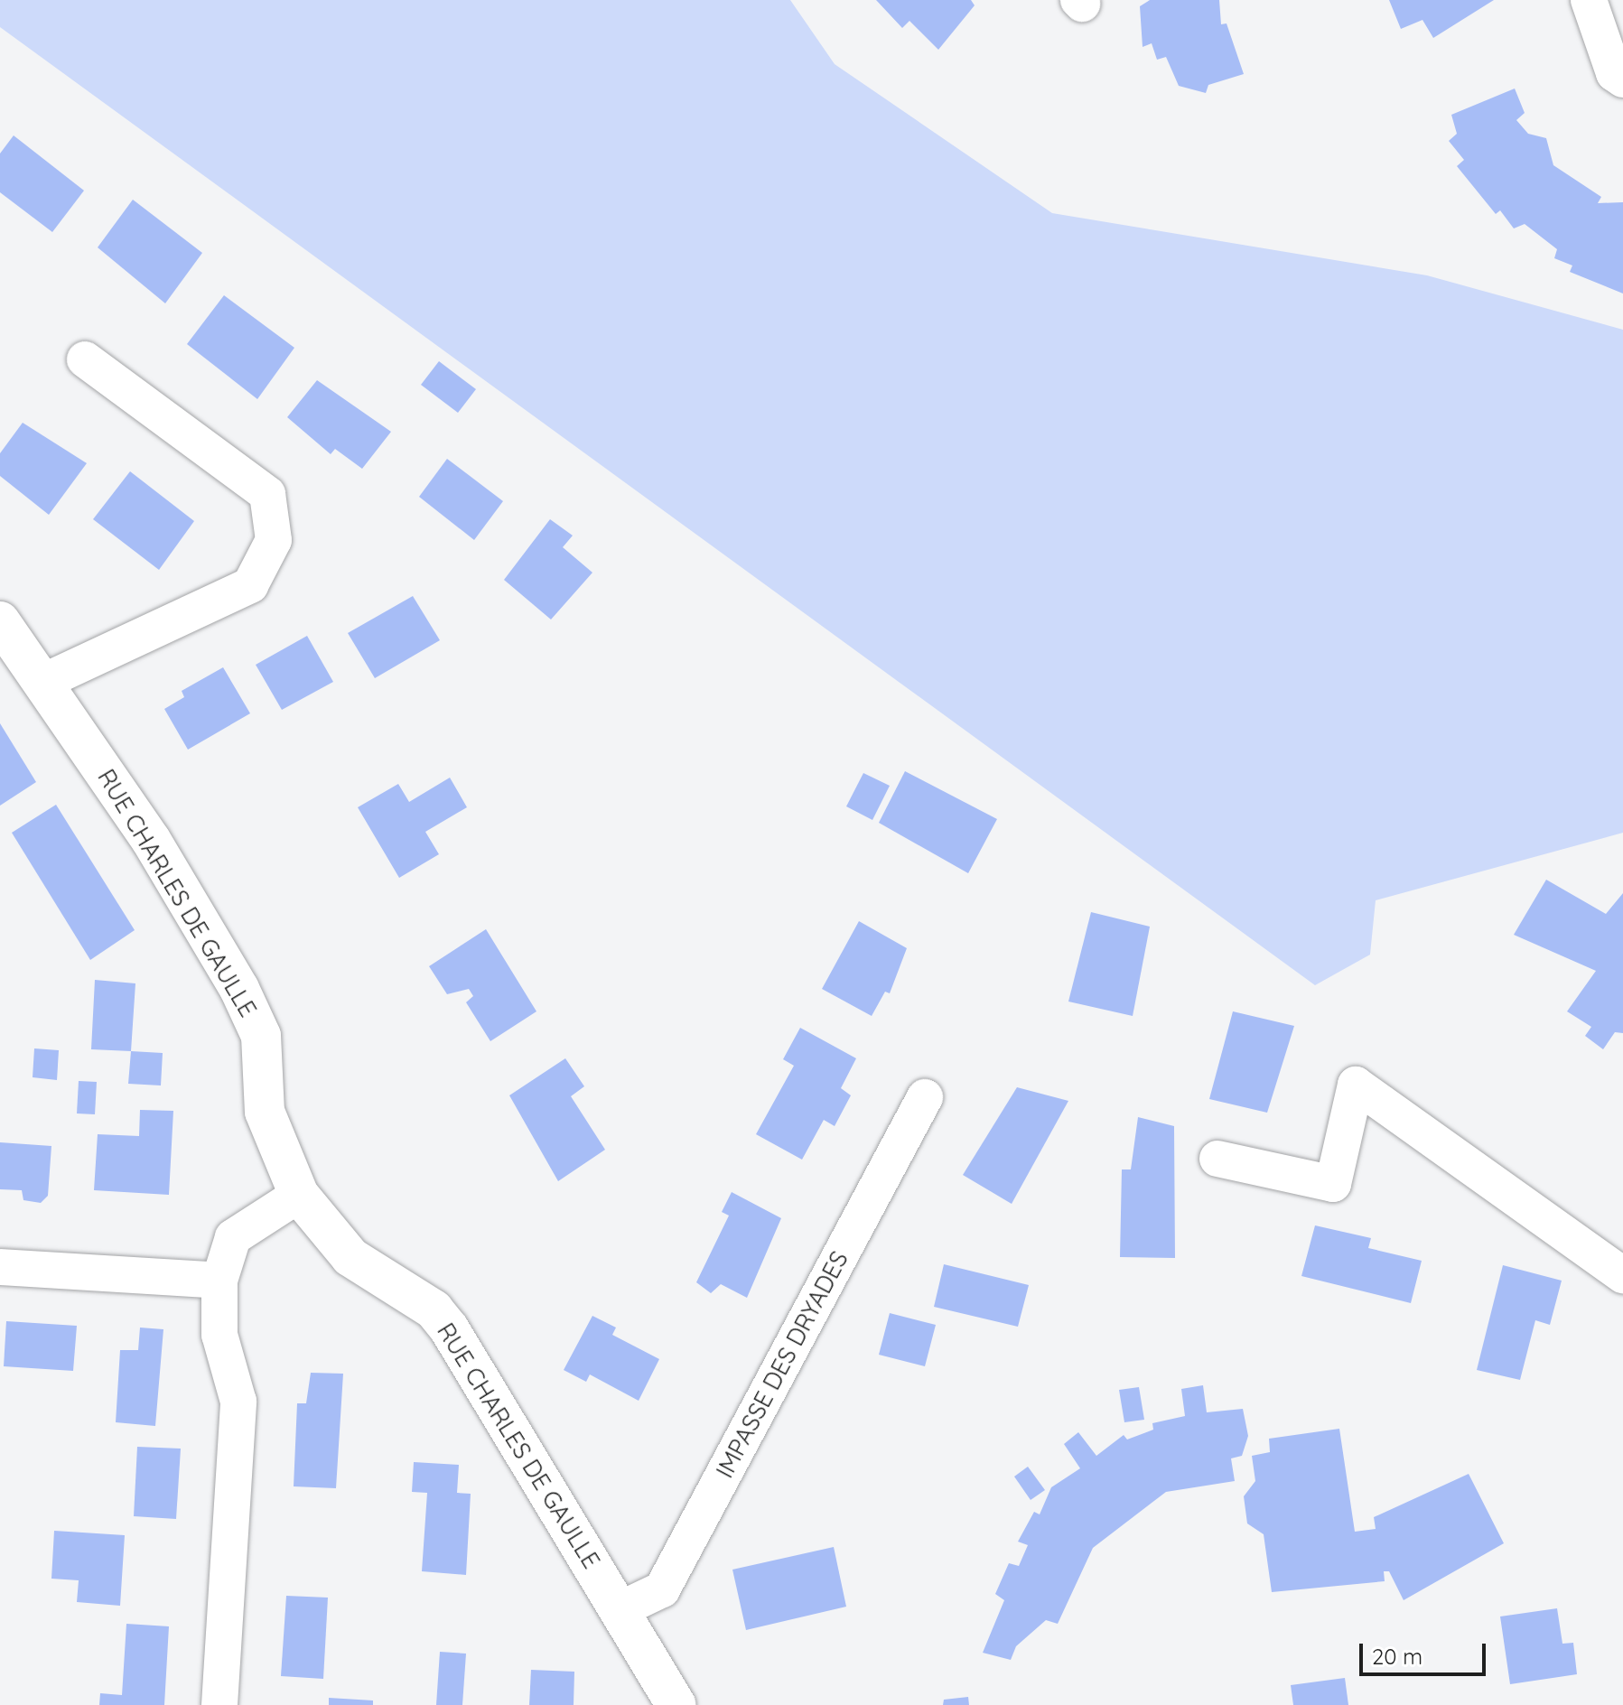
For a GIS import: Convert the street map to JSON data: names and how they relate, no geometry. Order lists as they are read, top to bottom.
{
  "streets": {
    "street": ["RUE CHARLES DE GAULLE", "IMPASSE DES DRYADES"]
  },
  "crossings": [
    ["RUE CHARLES DE GAULLE", "IMPASSE DES DRYADES"]
  ],
  "scale_bar": "20 m"
}
